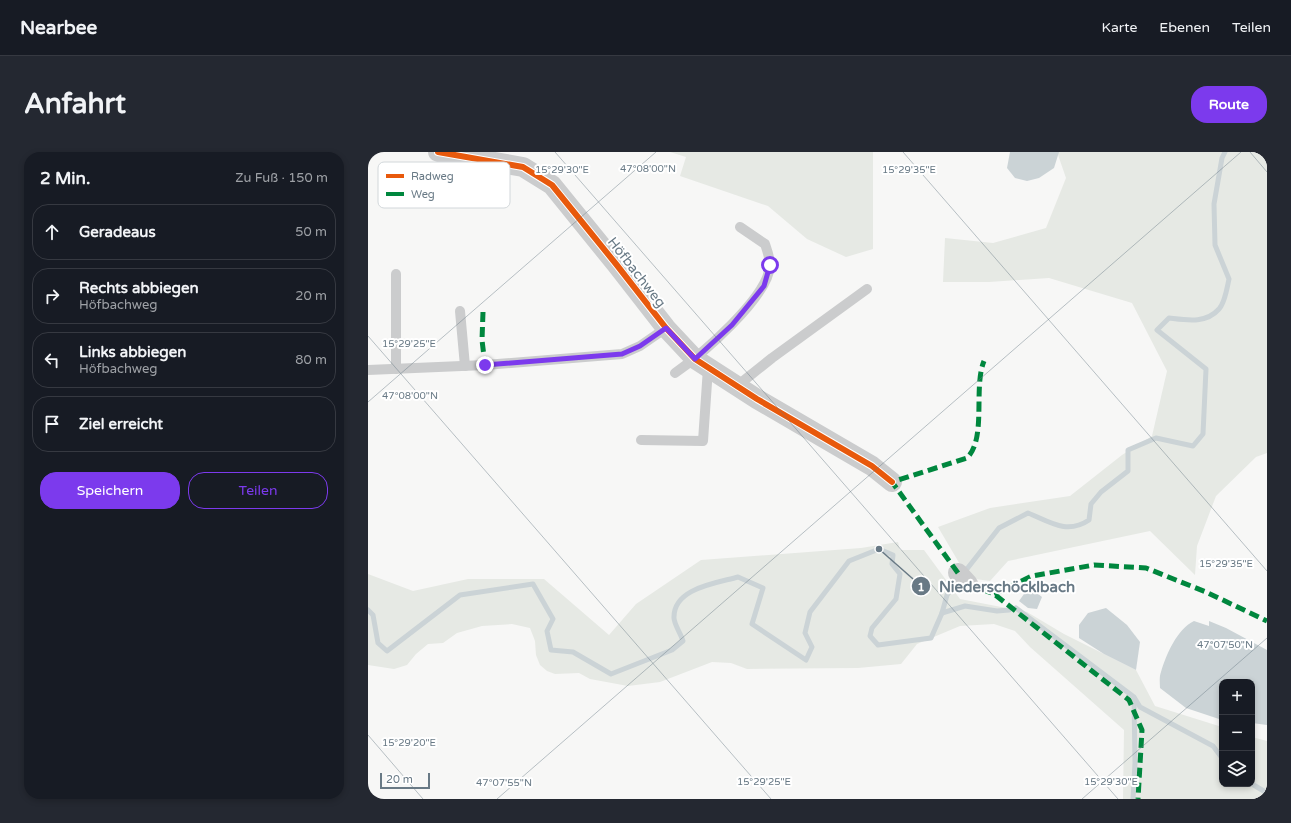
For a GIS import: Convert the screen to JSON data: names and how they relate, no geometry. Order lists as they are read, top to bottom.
{
  "streets": {
    "street": ["Höfbachweg"]
  },
  "places": ["Niederschöcklbach"],
  "legend": ["Radweg", "Weg"],
  "scale_bar": "20 m",
  "page": {
    "header": "Nearbee",
    "nav": ["Karte", "Ebenen", "Teilen"],
    "buttons": [
      "Route",
      ["Speichern", "Teilen"]
    ],
    "title": "Anfahrt",
    "heading": ["2 Min.", "Zu Fuß · 150 m"],
    "list": [
      ["Geradeaus", "50 m"],
      ["Rechts abbiegen", "Höfbachweg", "20 m"],
      ["Links abbiegen", "Höfbachweg", "80 m"],
      "Ziel erreicht"
    ],
    "map_buttons": ["+", "−"],
    "scale": "20 m"
  },
  "coordinates": [
    "47°08'00\"N",
    "15°29'30\"E",
    "15°29'35\"E",
    "15°29'25\"E",
    "47°07'50\"N",
    "15°29'20\"E",
    "47°07'55\"N"
  ]
}
